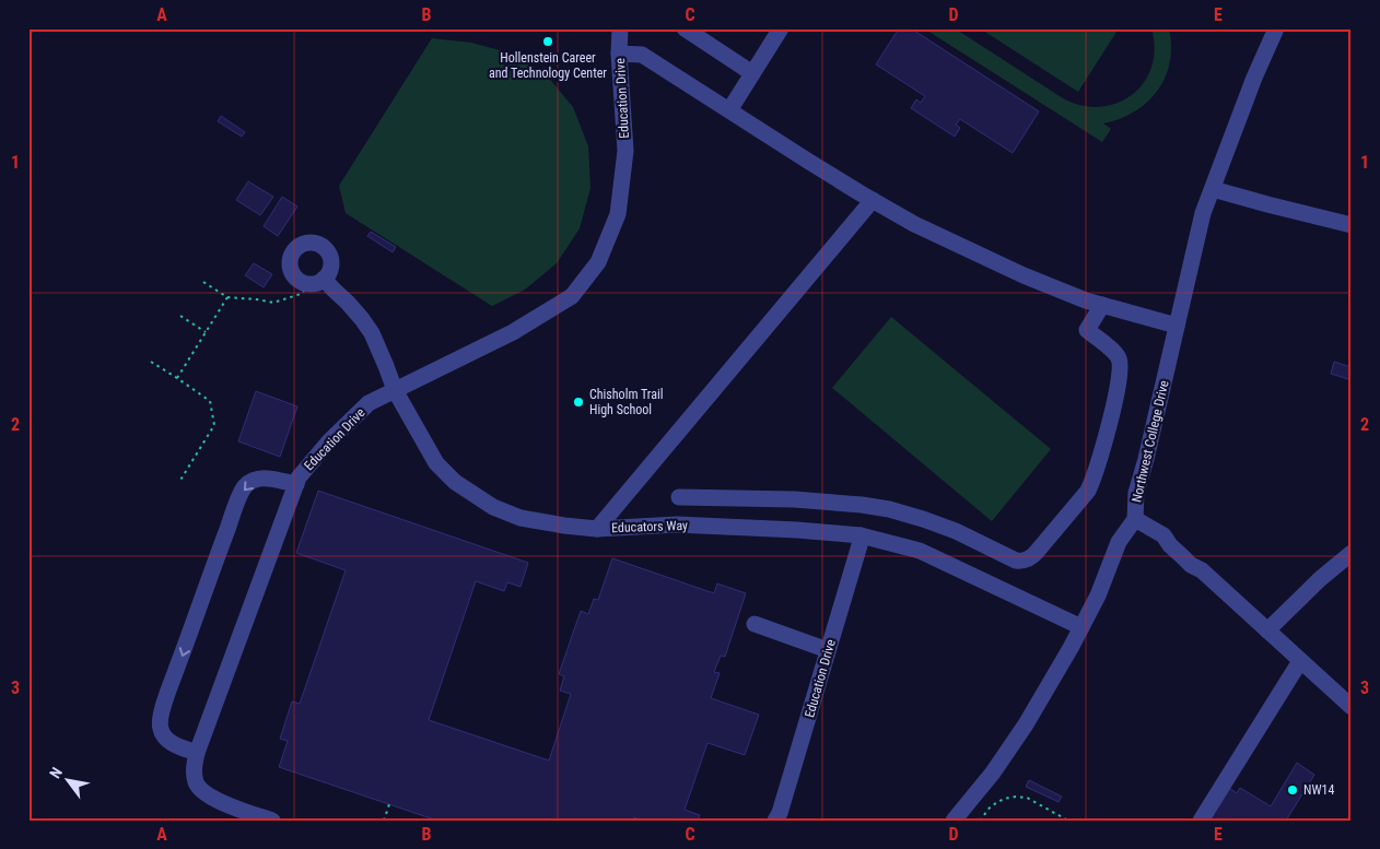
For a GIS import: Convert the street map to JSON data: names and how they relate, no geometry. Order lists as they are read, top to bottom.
{
  "streets": {
    "street": ["Education Drive", "Northwest College Drive", "Educators Way"]
  },
  "crossings": [
    ["Education Drive", "Educators Way"],
    ["Northwest College Drive", "Educators Way"]
  ],
  "places": ["Hollenstein Career and Technology Center", "Chisholm Trail High School", "NW14"],
  "north": "top left",
  "grid": {
    "columns": [
      "A",
      "B",
      "C",
      "D",
      "E"
    ],
    "rows": ["1", "2", "3"]
  }
}
